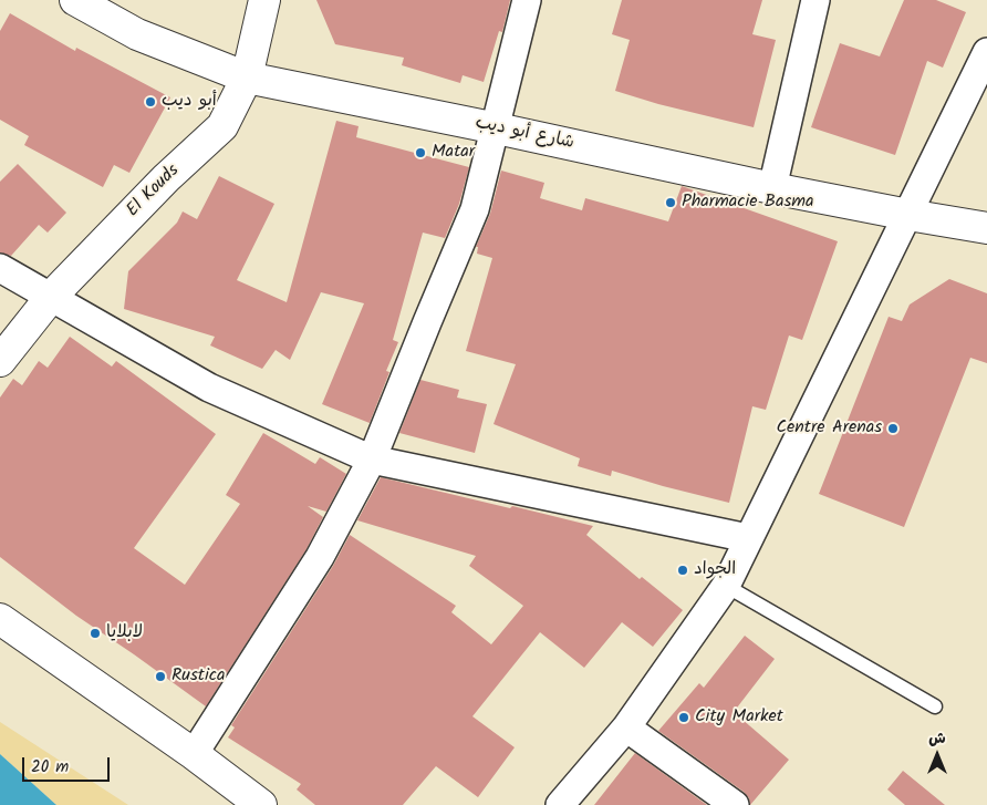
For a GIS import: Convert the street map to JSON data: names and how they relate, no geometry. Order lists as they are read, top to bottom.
{
  "streets": {
    "main road": ["شارع أبو ديب", "El Kouds"]
  },
  "crossings": [
    ["شارع أبو ديب", "El Kouds"]
  ],
  "places": [
    "أبو ديب",
    "Matar",
    "Pharmacie Basma",
    "Centre Arenas",
    "الجواد",
    "لابلايا",
    "Rustica",
    "City Market"
  ],
  "scale_bar": "20 m",
  "north": "top"
}
